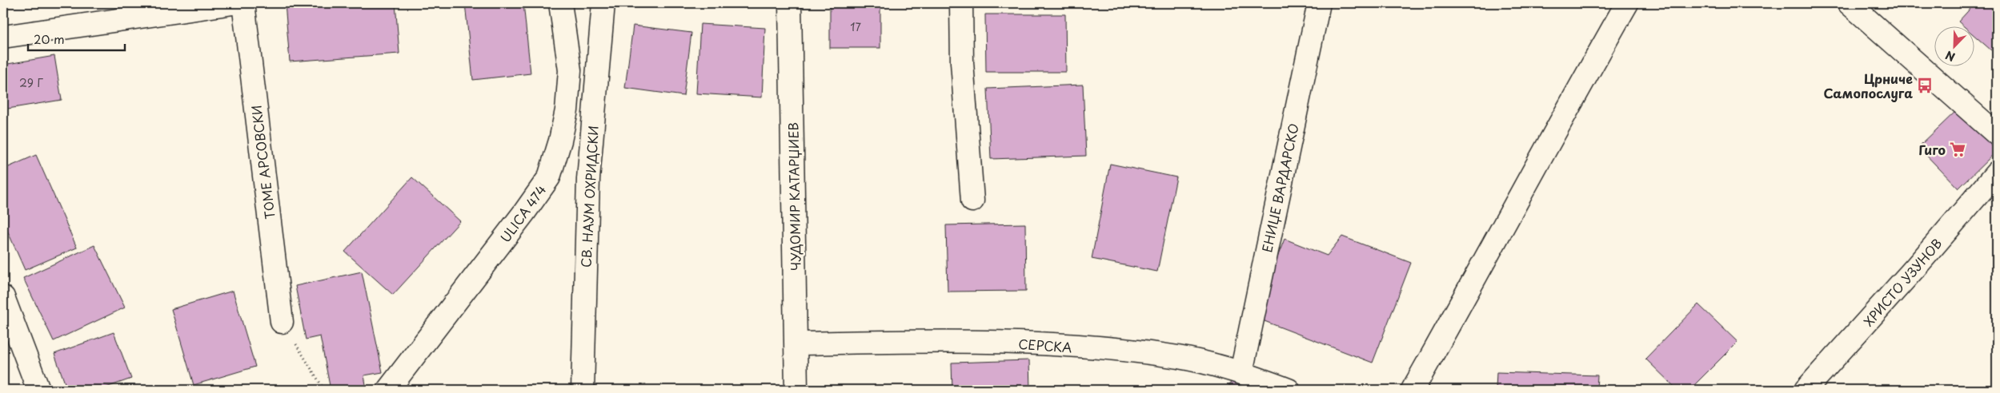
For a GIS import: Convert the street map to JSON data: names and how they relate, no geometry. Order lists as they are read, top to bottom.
{
  "streets": {
    "street": [
      "ТОМЕ АРСОВСКИ",
      "ЕНИЏЕ ВАРДАРСКО",
      "СВ. НАУМ ОХРИДСКИ",
      "ЧУДОМИР КАТАРЏИЕВ",
      "ULICA 474",
      "ХРИСТО УЗУНОВ",
      "СЕРСКА"
    ]
  },
  "crossings": [
    ["ЕНИЏЕ ВАРДАРСКО", "СЕРСКА"],
    ["ЧУДОМИР КАТАРЏИЕВ", "СЕРСКА"]
  ],
  "places": {
    "bus stop": ["Црниче Самопослуга"],
    "supermarket": ["Гиго"]
  },
  "house_numbers": ["17", "29 Г"],
  "scale_bar": "20 m",
  "north": "bottom left"
}
